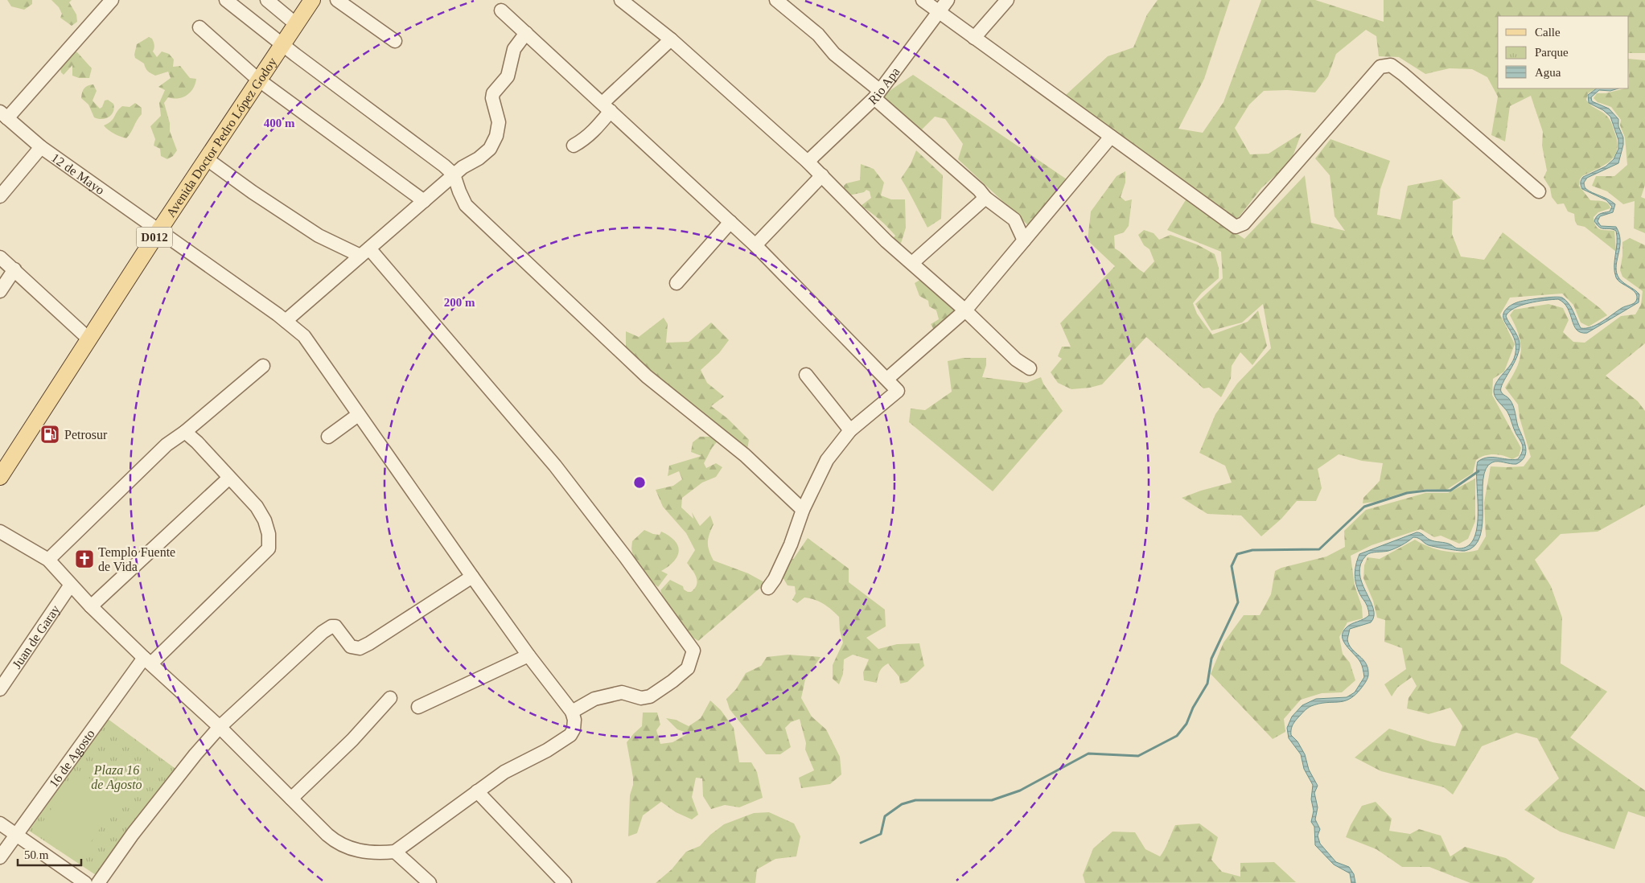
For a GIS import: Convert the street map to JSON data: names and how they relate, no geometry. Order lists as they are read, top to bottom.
{
  "streets": {
    "main road": ["Avenida Doctor Pedro López Godoy", "D012"],
    "street": [
      "Rio Apa",
      "12 de Mayo",
      "Juan de Garay",
      "16 de Agosto"
    ]
  },
  "crossings": [
    ["Avenida Doctor Pedro López Godoy", "12 de Mayo"]
  ],
  "parks": ["Plaza 16 de Agosto"],
  "places": {
    "fuel station": ["Petrosur"],
    "church": ["Templo Fuente de Vida"]
  },
  "legend": ["Calle", "Parque", "Agua"],
  "scale_bar": "50 m",
  "rings": ["400 m", "200 m"]
}
